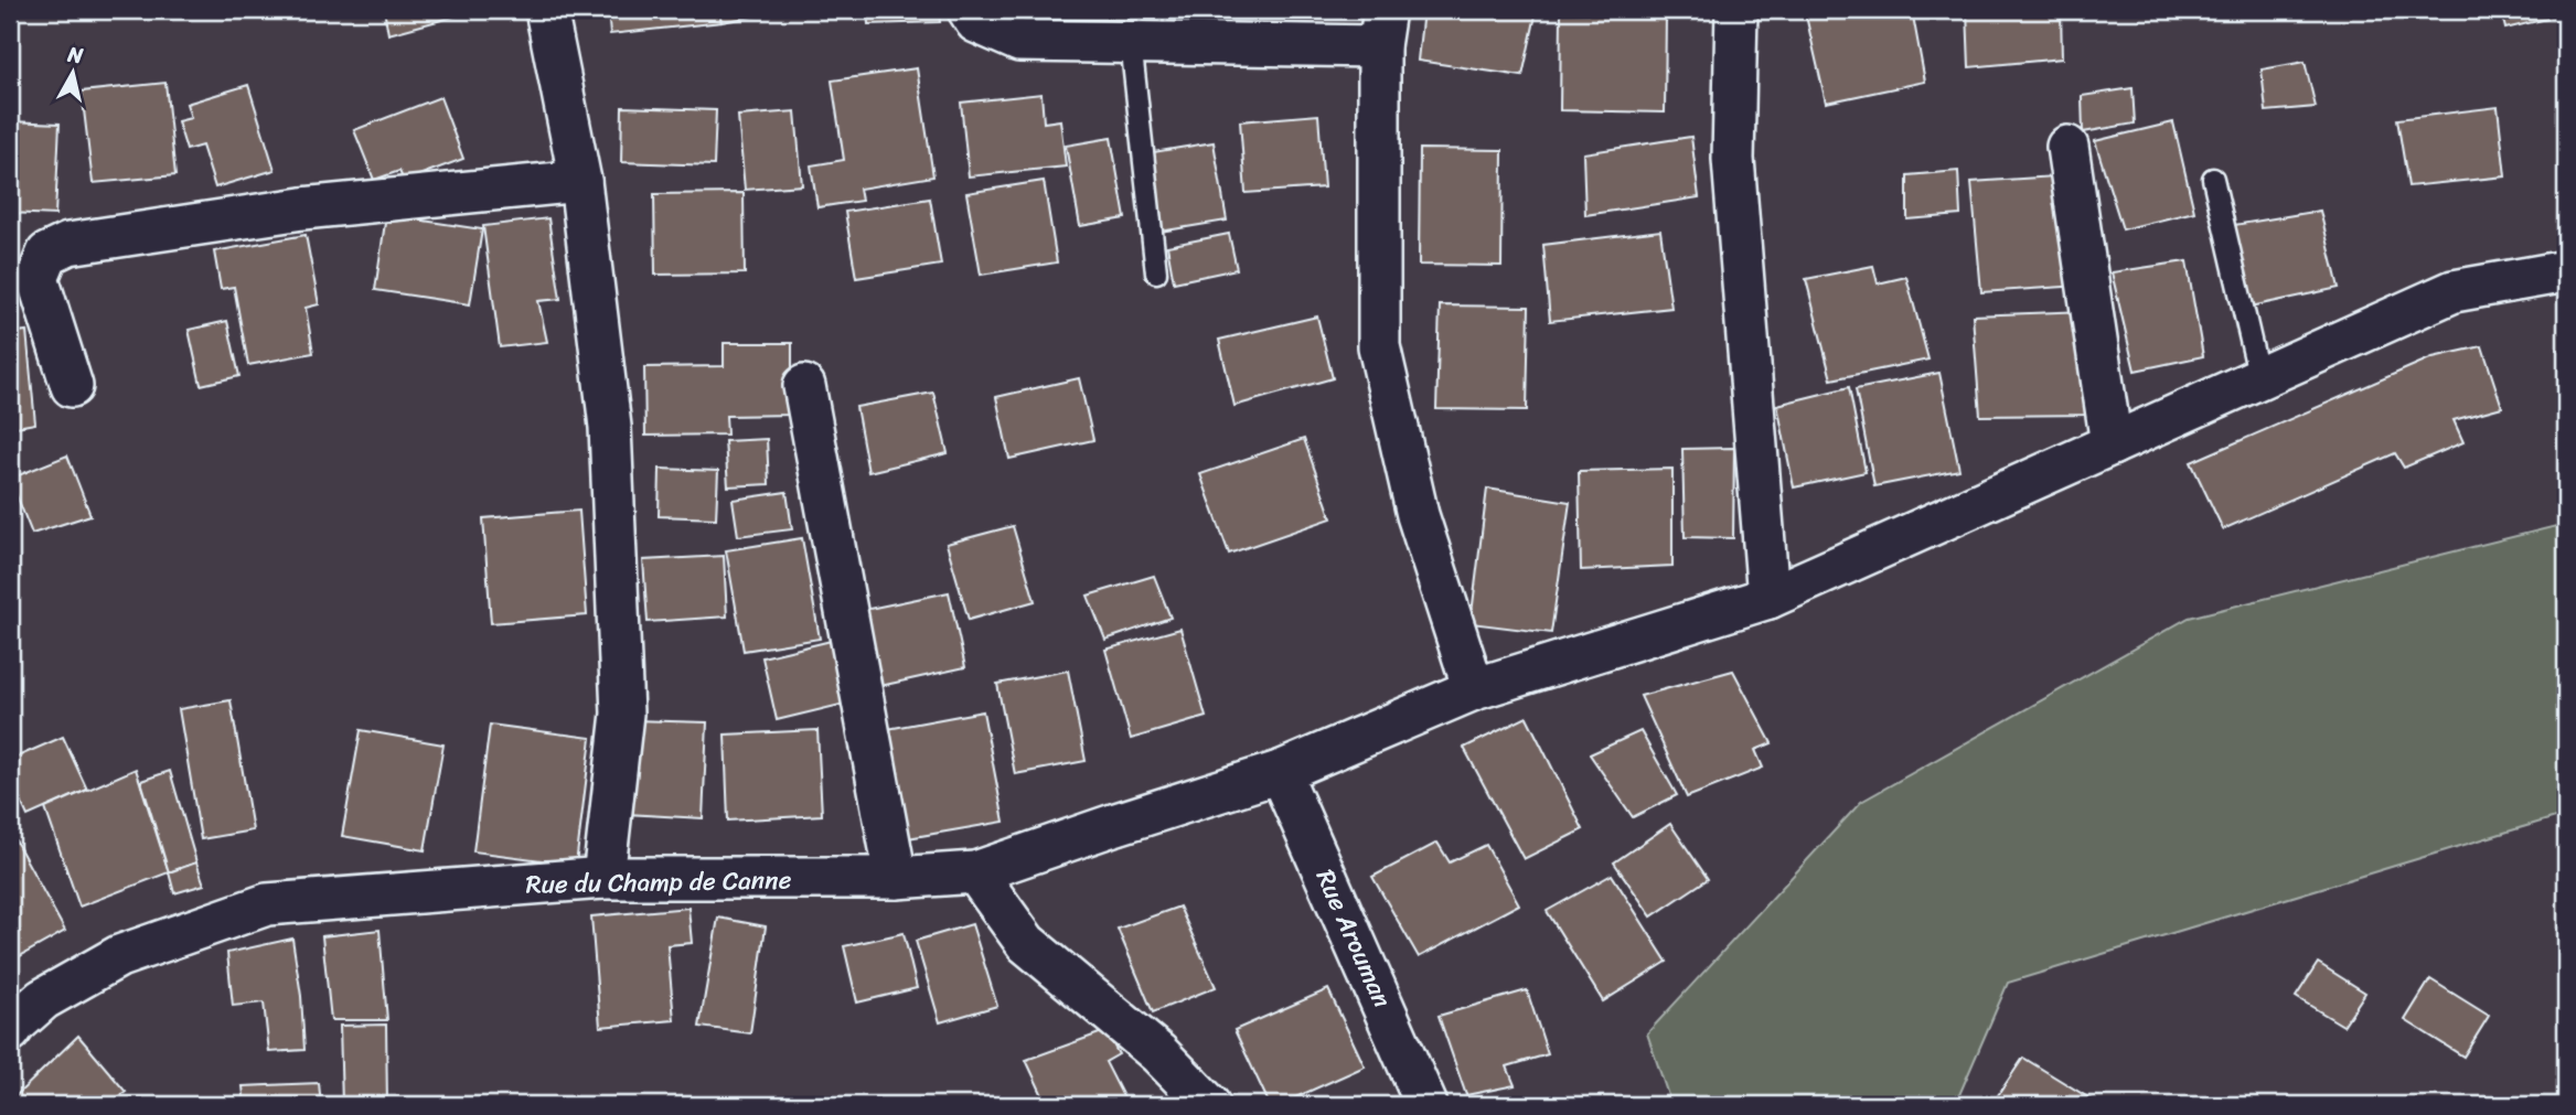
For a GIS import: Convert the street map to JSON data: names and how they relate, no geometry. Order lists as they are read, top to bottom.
{
  "streets": {
    "street": ["Rue du Champ de Canne", "Rue Arouman"]
  },
  "crossings": [
    ["Rue du Champ de Canne", "Rue Arouman"]
  ],
  "north": "top"
}
